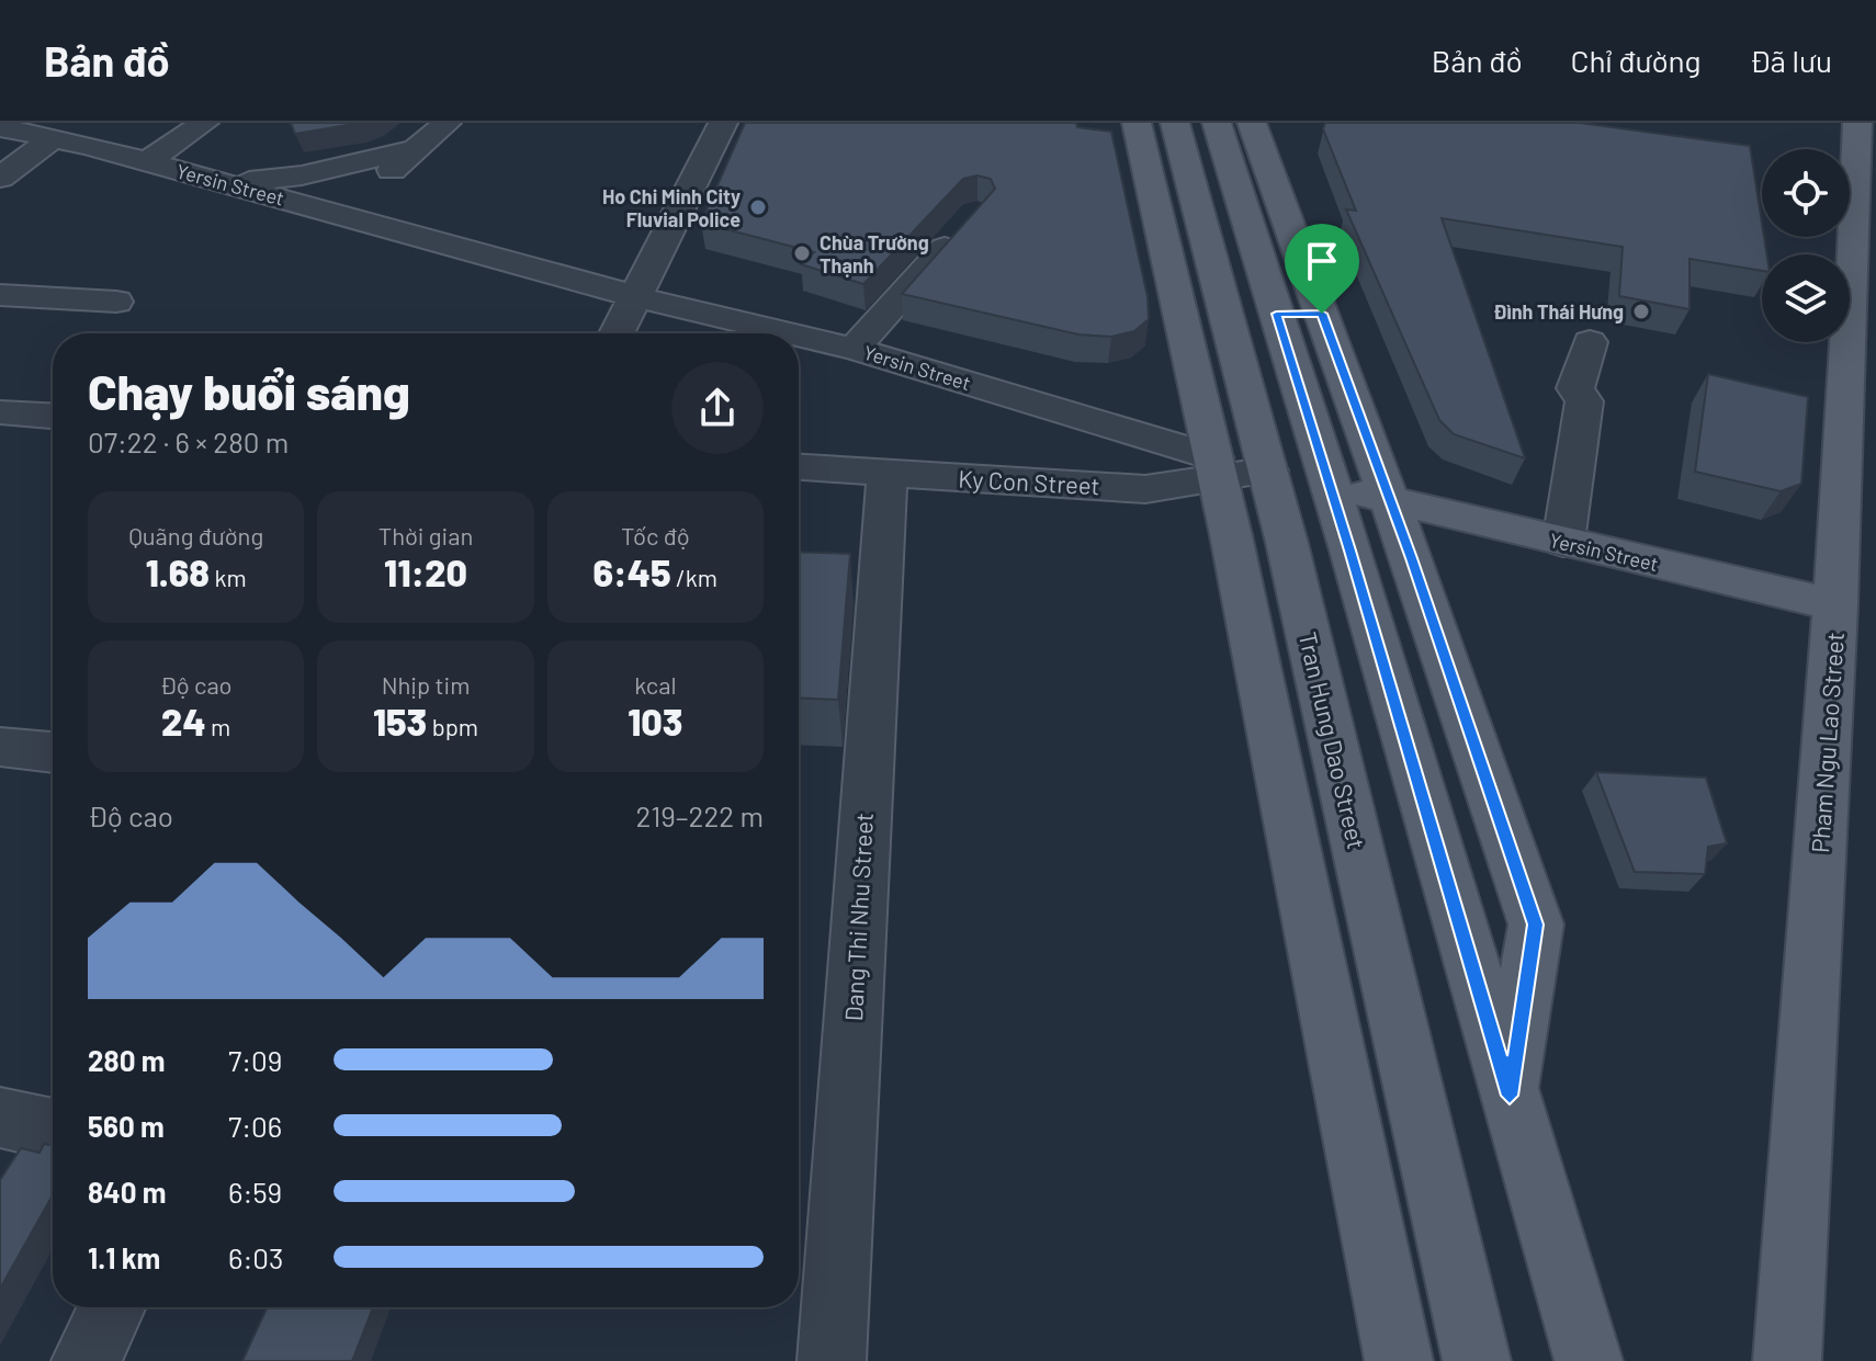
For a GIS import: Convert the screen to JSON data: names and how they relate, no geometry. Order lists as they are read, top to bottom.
{
  "streets": {
    "main road": ["Yersin Street", "Tran Hung Dao Street", "Pham Ngu Lao Street"],
    "street": ["Ky Con Street", "Dang Thi Nhu Street"]
  },
  "crossings": [
    ["Yersin Street", "Ky Con Street"],
    ["Yersin Street", "Tran Hung Dao Street"],
    ["Yersin Street", "Pham Ngu Lao Street"],
    ["Ky Con Street", "Tran Hung Dao Street"],
    ["Ky Con Street", "Dang Thi Nhu Street"]
  ],
  "places": ["Ho Chi Minh City Fluvial Police", "Chùa Trường Thạnh", "Đình Thái Hưng"],
  "page": {
    "header": "Bản đồ",
    "nav": ["Bản đồ", "Chỉ đường", "Đã lưu"],
    "heading": ["Chạy buổi sáng", "07:22 · 6 × 280 m"],
    "stats": [
      ["Quãng đường", "1.68 km"],
      ["Thời gian", "11:20"],
      ["Tốc độ", "6:45 /km"],
      ["Độ cao", "24 m"],
      ["Nhịp tim", "153 bpm"],
      ["kcal", "103"]
    ],
    "chart": ["Độ cao", "219–222 m"],
    "list": [
      {
        "name": "280 m",
        "note": "7:09"
      },
      {
        "name": "560 m",
        "note": "7:06"
      },
      {
        "name": "840 m",
        "note": "6:59"
      },
      {
        "name": "1.1 km",
        "note": "6:03"
      }
    ]
  }
}
